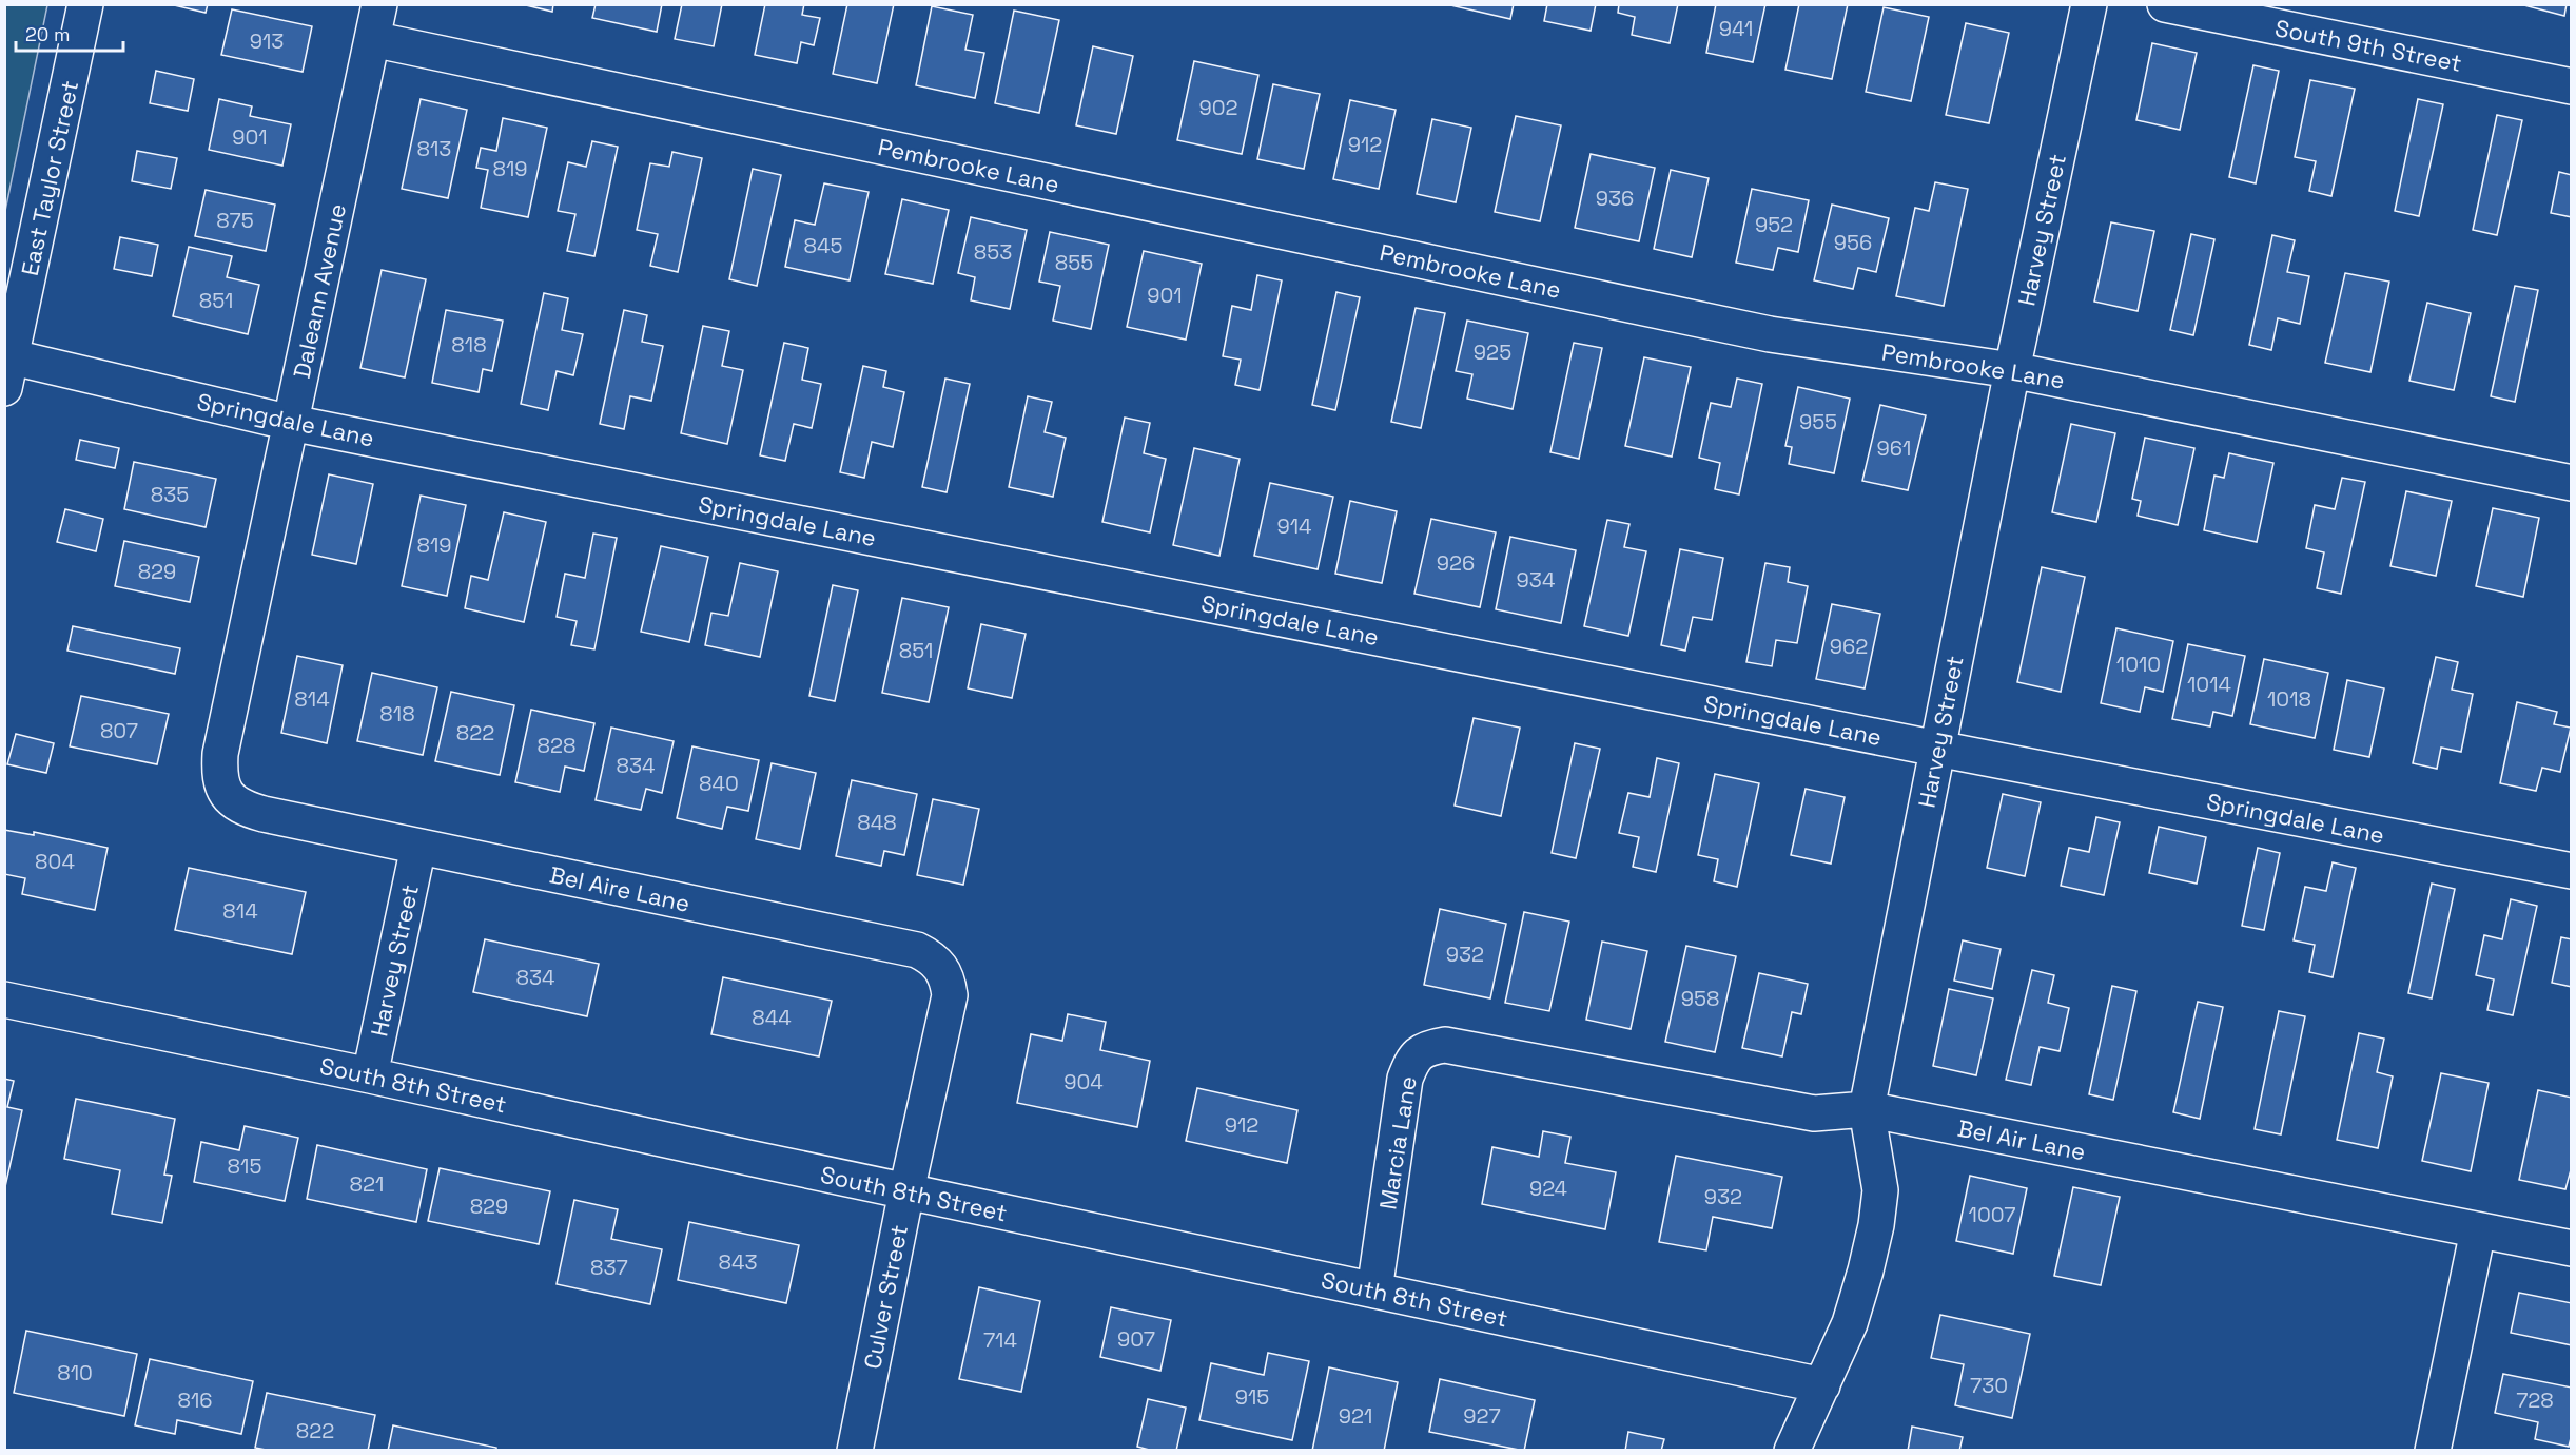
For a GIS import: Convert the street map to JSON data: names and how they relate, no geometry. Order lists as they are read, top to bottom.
{
  "streets": {
    "street": [
      "South 9th Street",
      "Pembrooke Lane",
      "East Taylor Street",
      "Harvey Street",
      "Daleann Avenue",
      "Springdale Lane",
      "Bel Aire Lane",
      "South 8th Street",
      "Bel Air Lane",
      "Marcia Lane",
      "Culver Street"
    ]
  },
  "crossings": [
    ["Pembrooke Lane", "Harvey Street"],
    ["Pembrooke Lane", "Daleann Avenue"],
    ["East Taylor Street", "Springdale Lane"],
    ["Harvey Street", "Springdale Lane"],
    ["Harvey Street", "Bel Aire Lane"],
    ["Harvey Street", "South 8th Street"],
    ["Harvey Street", "Bel Air Lane"],
    ["Daleann Avenue", "Springdale Lane"],
    ["Daleann Avenue", "Bel Aire Lane"],
    ["Bel Aire Lane", "Culver Street"],
    ["South 8th Street", "Marcia Lane"],
    ["South 8th Street", "Culver Street"],
    ["Bel Air Lane", "Marcia Lane"]
  ],
  "house_numbers": [
    "941",
    "913",
    "902",
    "901",
    "912",
    "813",
    "819",
    "936",
    "875",
    "952",
    "956",
    "845",
    "853",
    "855",
    "901",
    "851",
    "818",
    "925",
    "955",
    "961",
    "835",
    "914",
    "819",
    "926",
    "829",
    "934",
    "962",
    "851",
    "1010",
    "1014",
    "814",
    "1018",
    "818",
    "807",
    "822",
    "828",
    "834",
    "840",
    "848",
    "804",
    "814",
    "932",
    "834",
    "958",
    "844",
    "904",
    "912",
    "815",
    "821",
    "924",
    "932",
    "829",
    "1007",
    "843",
    "837",
    "907",
    "714",
    "810",
    "730",
    "915",
    "816",
    "728",
    "921",
    "927",
    "822"
  ],
  "scale_bar": "20 m"
}
